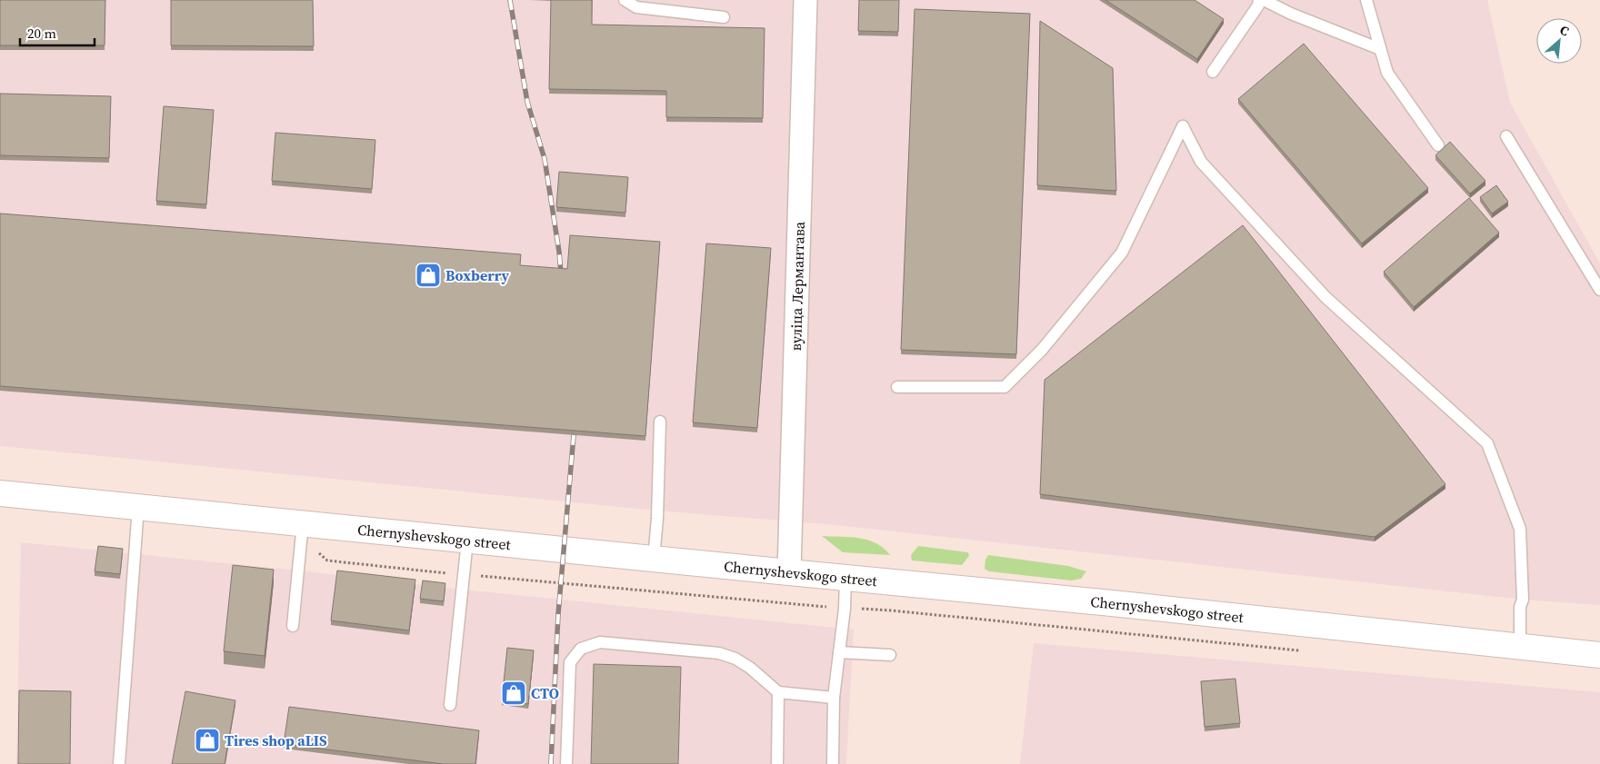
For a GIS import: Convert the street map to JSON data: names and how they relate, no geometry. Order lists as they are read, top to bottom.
{
  "streets": {
    "main road": ["Chernyshevskogo street"],
    "street": ["вуліца Лермантава"]
  },
  "crossings": [
    ["вуліца Лермантава", "Chernyshevskogo street"]
  ],
  "places": {
    "shop": ["Boxberry", "СТО", "Tires shop aLIS"]
  },
  "scale_bar": "20 m",
  "north": "top right"
}
